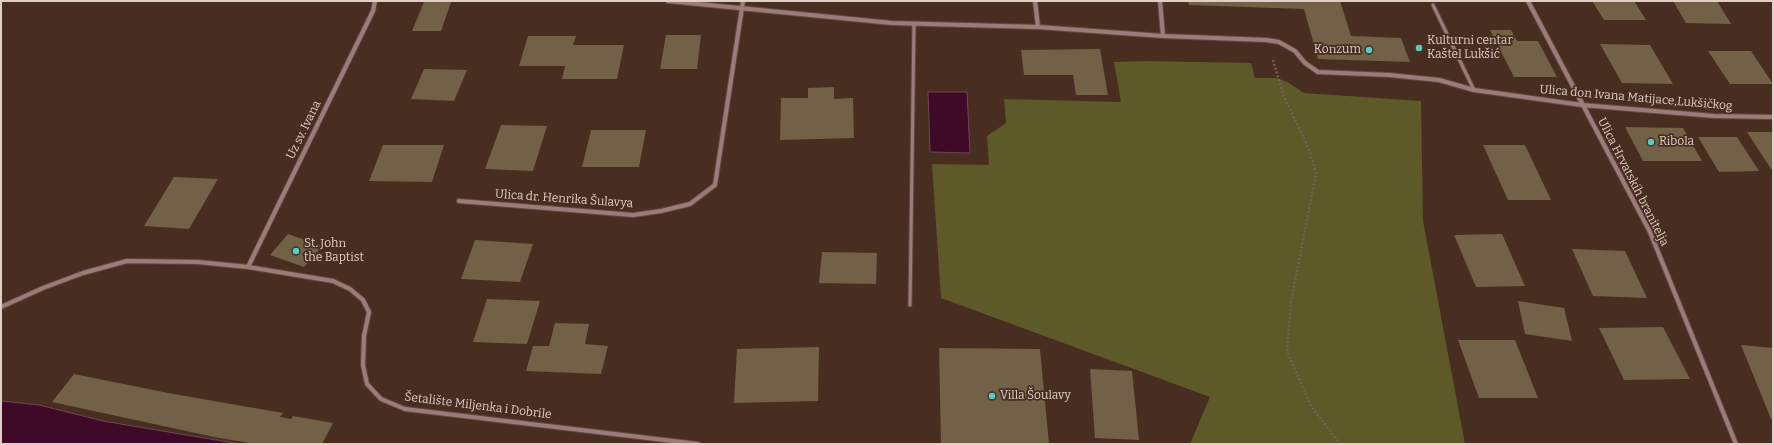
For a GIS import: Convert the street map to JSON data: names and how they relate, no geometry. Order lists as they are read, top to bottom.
{
  "streets": {
    "street": [
      "Ulica don Ivana Matijace,Lukšičkog",
      "Uz sv. Ivana",
      "Ulica Hrvatskih branitelja",
      "Ulica dr. Henrika Šulavya",
      "Šetalište Miljenka i Dobrile"
    ]
  },
  "crossings": [
    ["Ulica don Ivana Matijace,Lukšičkog", "Ulica Hrvatskih branitelja"],
    ["Ulica don Ivana Matijace,Lukšičkog", "Ulica dr. Henrika Šulavya"],
    ["Uz sv. Ivana", "Šetalište Miljenka i Dobrile"]
  ],
  "places": [
    "Kulturni centar Kaštel Lukšić",
    "Konzum",
    "Ribola",
    "St. John the Baptist",
    "Villa Šoulavy"
  ]
}
